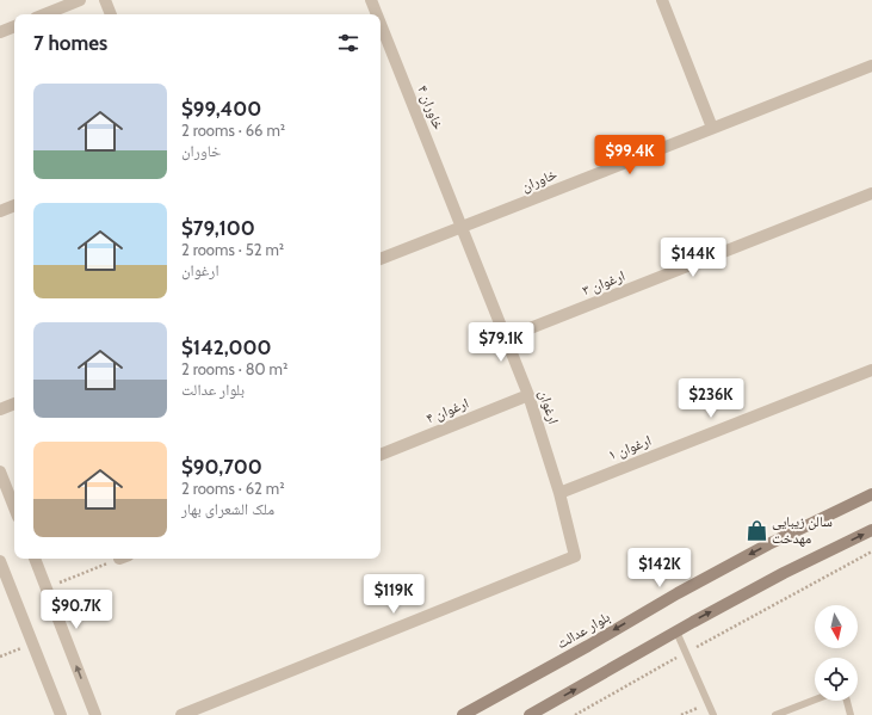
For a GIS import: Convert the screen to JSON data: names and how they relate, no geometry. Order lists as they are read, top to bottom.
{
  "streets": {
    "main road": ["بلوار عدالت"],
    "street": [
      "خاوران ۴",
      "خاوران",
      "ارغوان ۳",
      "ارغوان",
      "ارغوان ۴",
      "ارغوان ۱"
    ]
  },
  "crossings": [
    ["خاوران ۴", "خاوران"],
    ["خاوران ۴", "ارغوان"],
    ["خاوران", "ارغوان"],
    ["ارغوان ۳", "ارغوان"],
    ["ارغوان", "ارغوان ۴"],
    ["ارغوان", "ارغوان ۱"]
  ],
  "places": {
    "shop": ["سالن زیبایی مهدخت"]
  },
  "north": "bottom",
  "page": {
    "heading": "7 homes",
    "list": [
      {
        "name": "$99,400",
        "note": "2 rooms · 66 m² · خاوران"
      },
      {
        "name": "$79,100",
        "note": "2 rooms · 52 m² · ارغوان"
      },
      {
        "name": "$142,000",
        "note": "2 rooms · 80 m² · بلوار عدالت"
      },
      {
        "name": "$90,700",
        "note": "2 rooms · 62 m² · ملک الشعرای بهار"
      }
    ],
    "price": [
      "$99.4K",
      "$144K",
      "$79.1K",
      "$236K",
      "$142K",
      "$119K",
      "$90.7K"
    ]
  }
}
